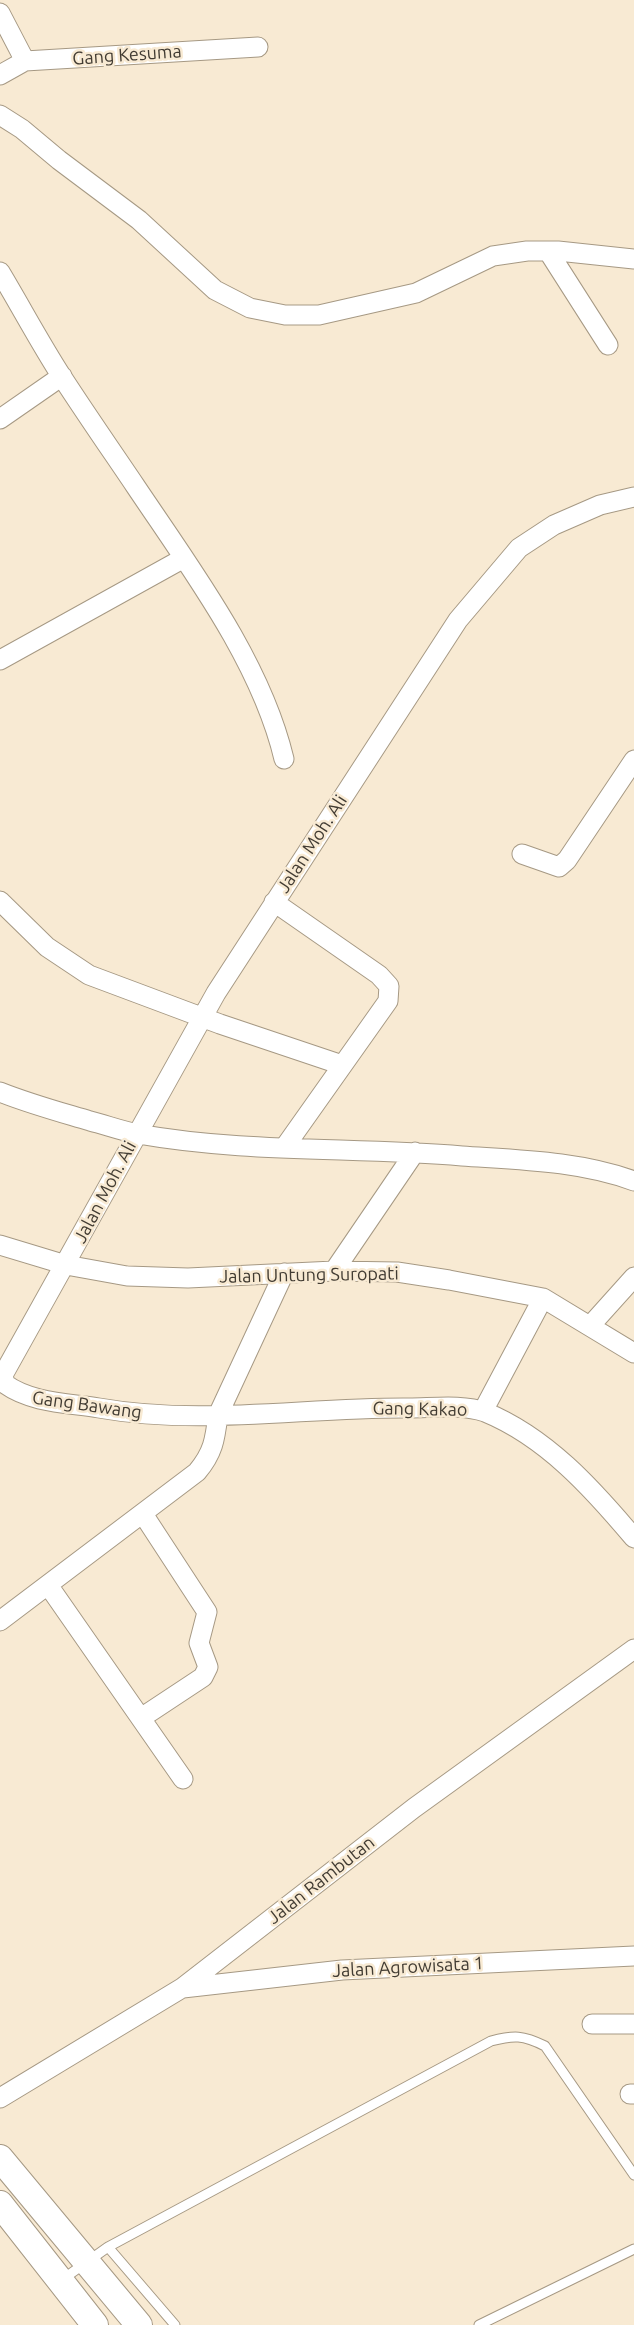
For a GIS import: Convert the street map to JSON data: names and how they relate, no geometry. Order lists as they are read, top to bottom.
{
  "streets": {
    "street": [
      "Gang Kesuma",
      "Jalan Moh. Ali",
      "Jalan Untung Suropati",
      "Gang Bawang",
      "Gang Kakao",
      "Jalan Rambutan",
      "Jalan Agrowisata 1"
    ]
  },
  "crossings": [
    ["Jalan Moh. Ali", "Jalan Untung Suropati"],
    ["Jalan Moh. Ali", "Gang Bawang"],
    ["Jalan Untung Suropati", "Gang Bawang"],
    ["Gang Bawang", "Gang Kakao"],
    ["Jalan Rambutan", "Jalan Agrowisata 1"]
  ]
}
